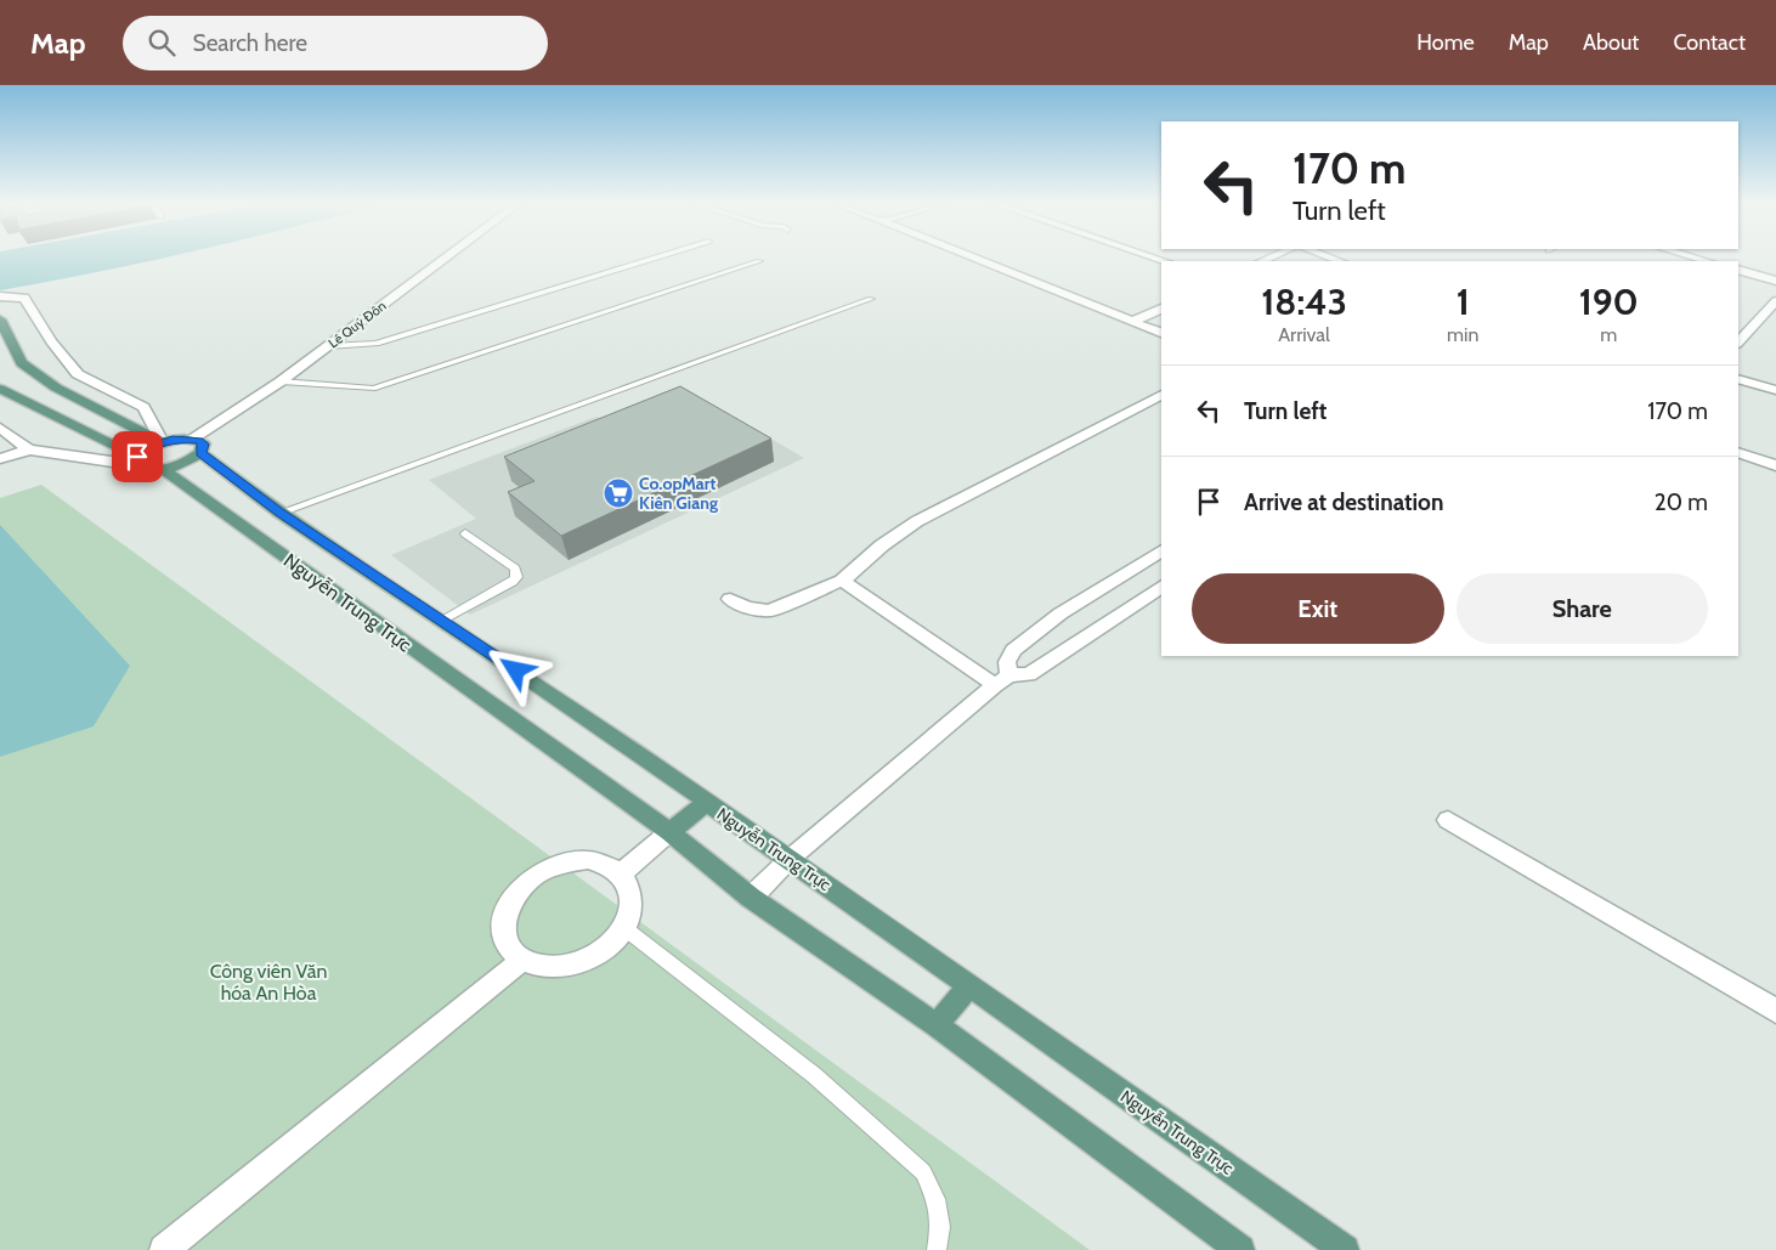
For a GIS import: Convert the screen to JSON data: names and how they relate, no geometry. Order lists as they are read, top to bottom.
{
  "streets": {
    "main road": ["Nguyễn Trung Trực"],
    "street": ["Lê Quý Đôn"]
  },
  "crossings": [
    ["Lê Quý Đôn", "Nguyễn Trung Trực"]
  ],
  "parks": ["Công viên Văn hóa An Hòa"],
  "places": {
    "supermarket": ["Co.opMart Kiên Giang"]
  },
  "page": {
    "header": "Map",
    "search": "Search here",
    "nav": [
      "Home",
      "Map",
      "About",
      "Contact"
    ],
    "turn": ["170 m", "Turn left"],
    "eta": [
      "18:43",
      "Arrival",
      "1",
      "min",
      "190",
      "m"
    ],
    "list": [
      {
        "name": "Turn left",
        "value": "170 m"
      },
      {
        "name": "Arrive at destination",
        "value": "20 m"
      }
    ],
    "buttons": ["Exit", "Share"]
  }
}
